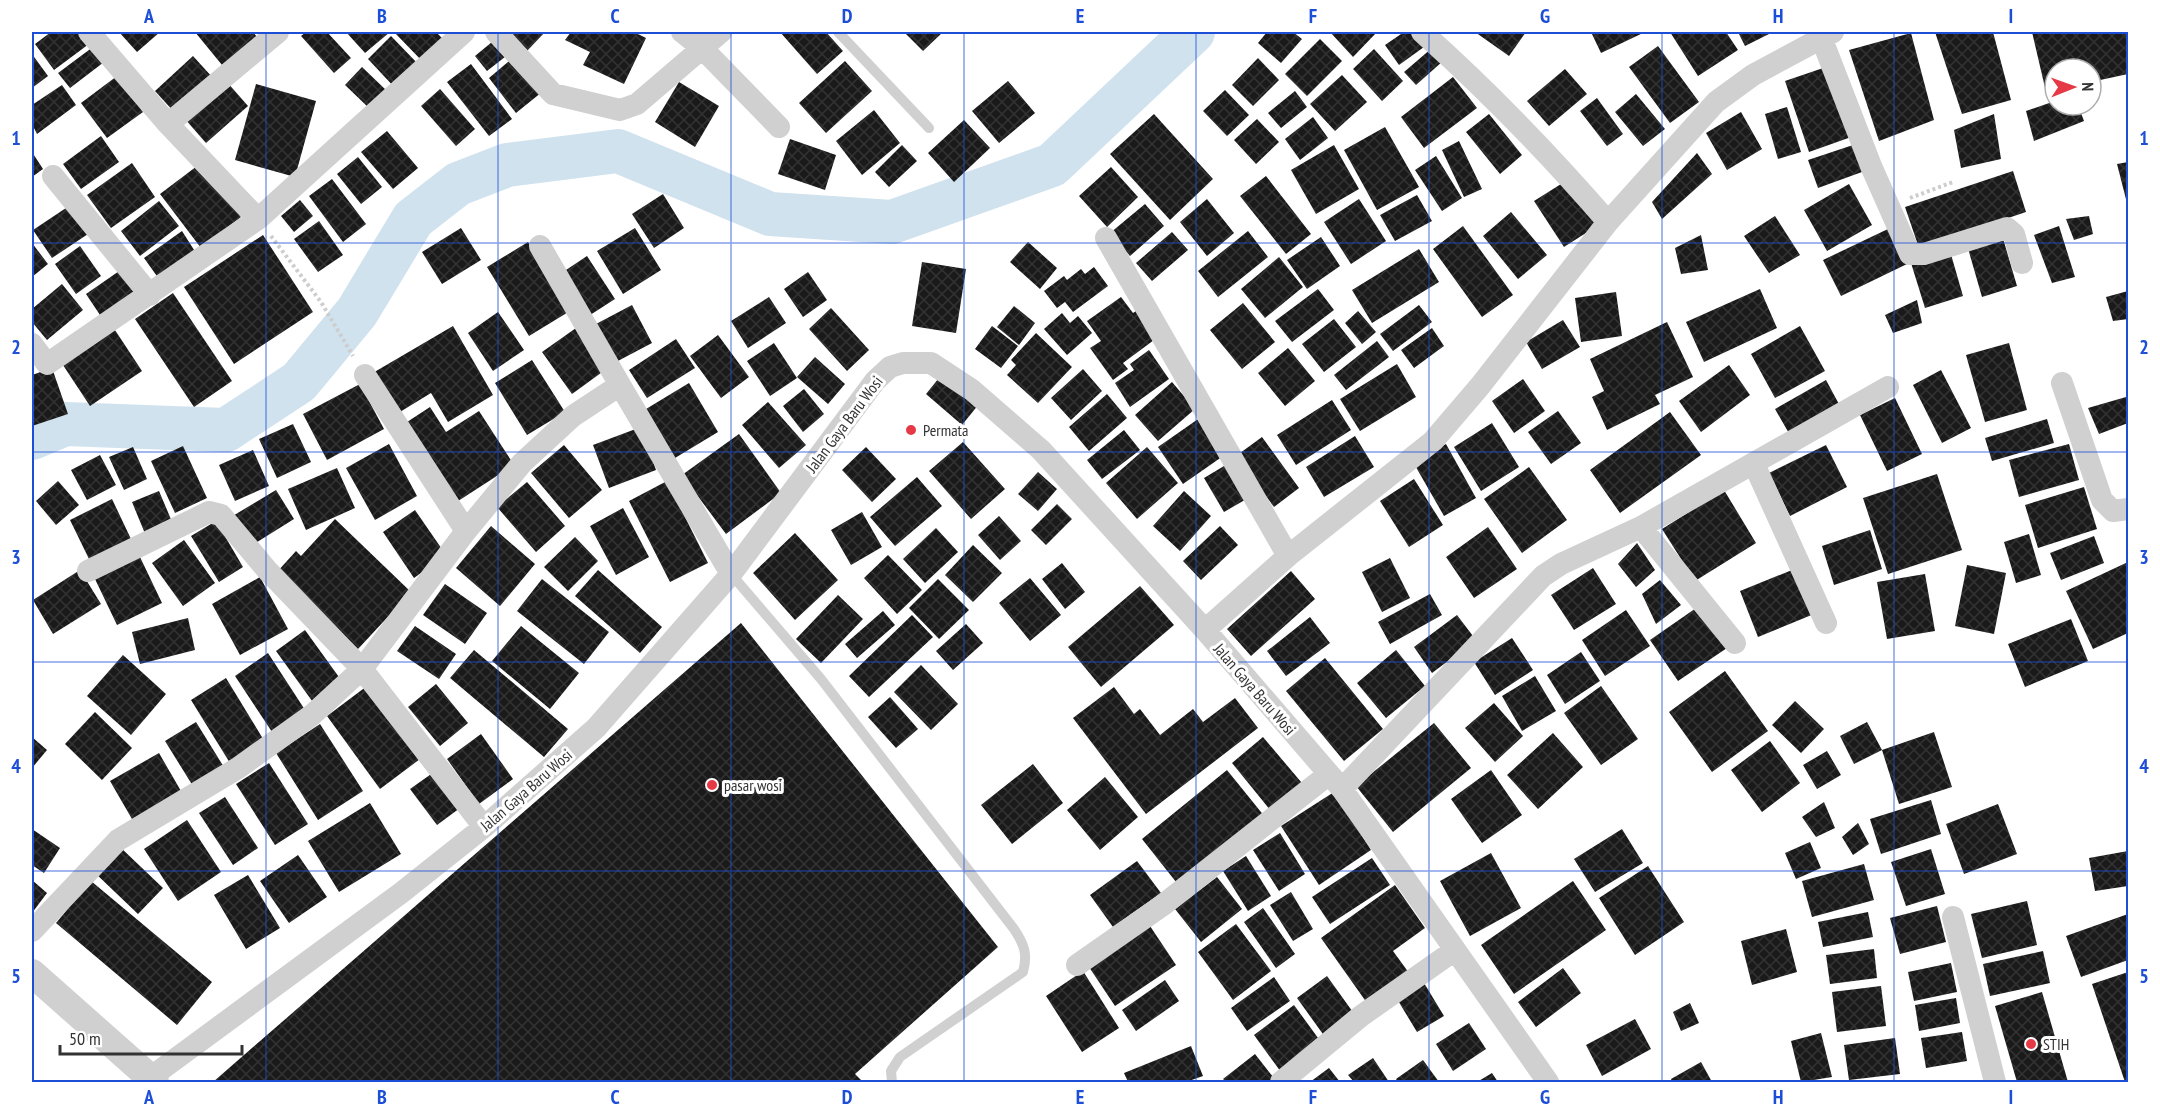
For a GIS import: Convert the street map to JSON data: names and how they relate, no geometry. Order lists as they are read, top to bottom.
{
  "streets": {
    "street": ["Jalan Gaya Baru Wosi"]
  },
  "places": ["Permata", "pasar wosi", "STIH"],
  "scale_bar": "50 m",
  "north": "right",
  "grid": {
    "columns": [
      "A",
      "B",
      "C",
      "D",
      "E",
      "F",
      "G",
      "H",
      "I"
    ],
    "rows": [
      "1",
      "2",
      "3",
      "4",
      "5"
    ]
  }
}
